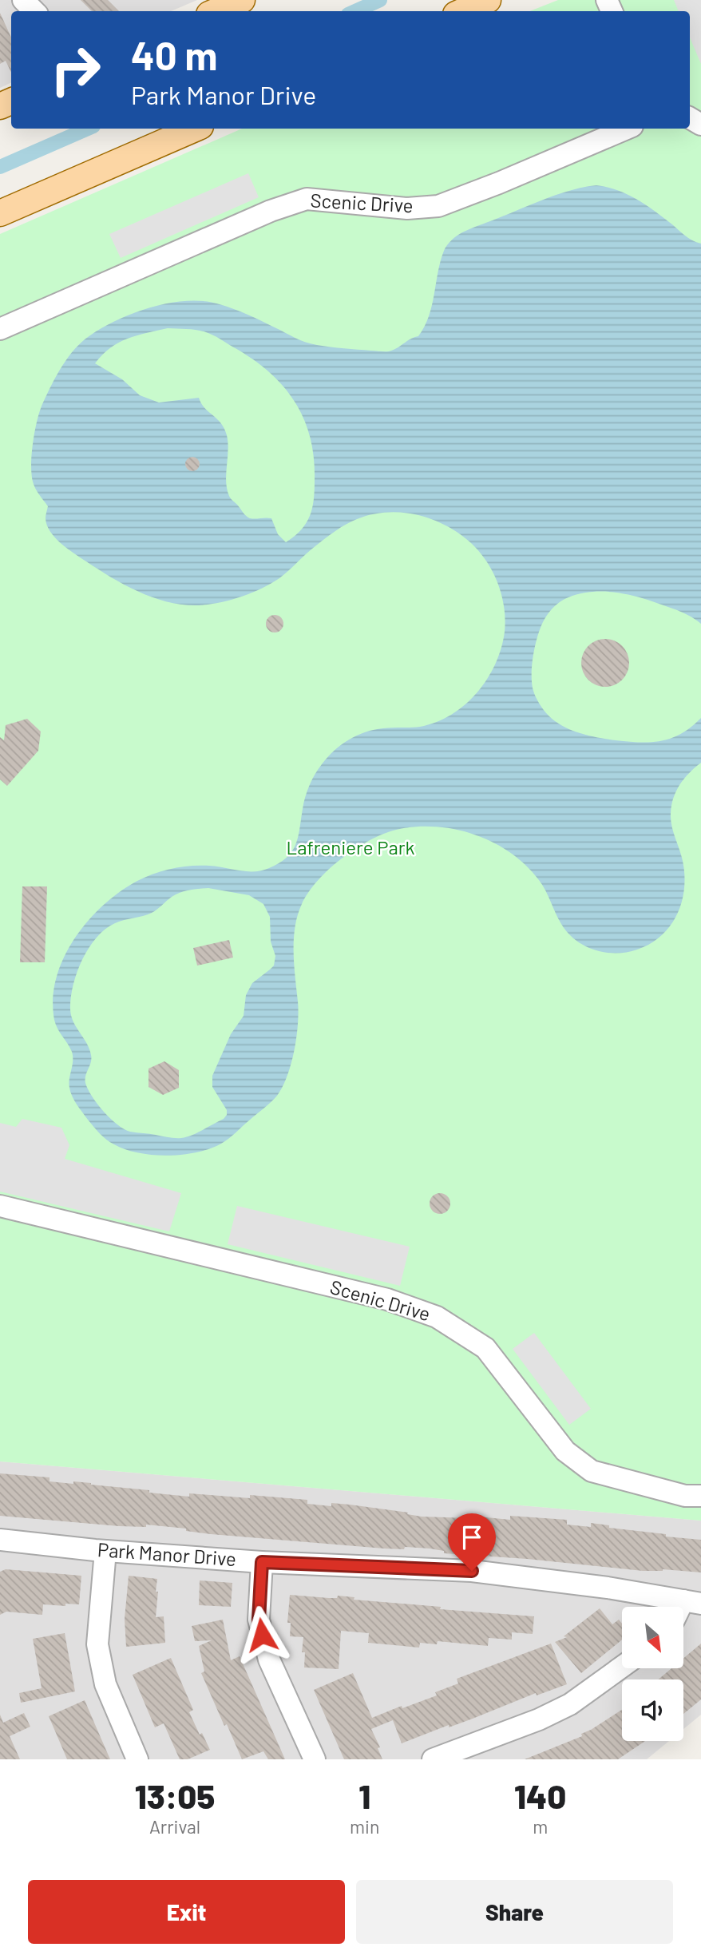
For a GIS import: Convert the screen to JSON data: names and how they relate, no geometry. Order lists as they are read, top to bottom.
{
  "streets": {
    "street": ["Scenic Drive", "Park Manor Drive"]
  },
  "parks": ["Lafreniere Park"],
  "north": "bottom right",
  "page": {
    "turn": ["40 m", "Park Manor Drive"],
    "eta": [
      "13:05",
      "Arrival",
      "1",
      "min",
      "140",
      "m"
    ],
    "buttons": ["Exit", "Share"]
  }
}
